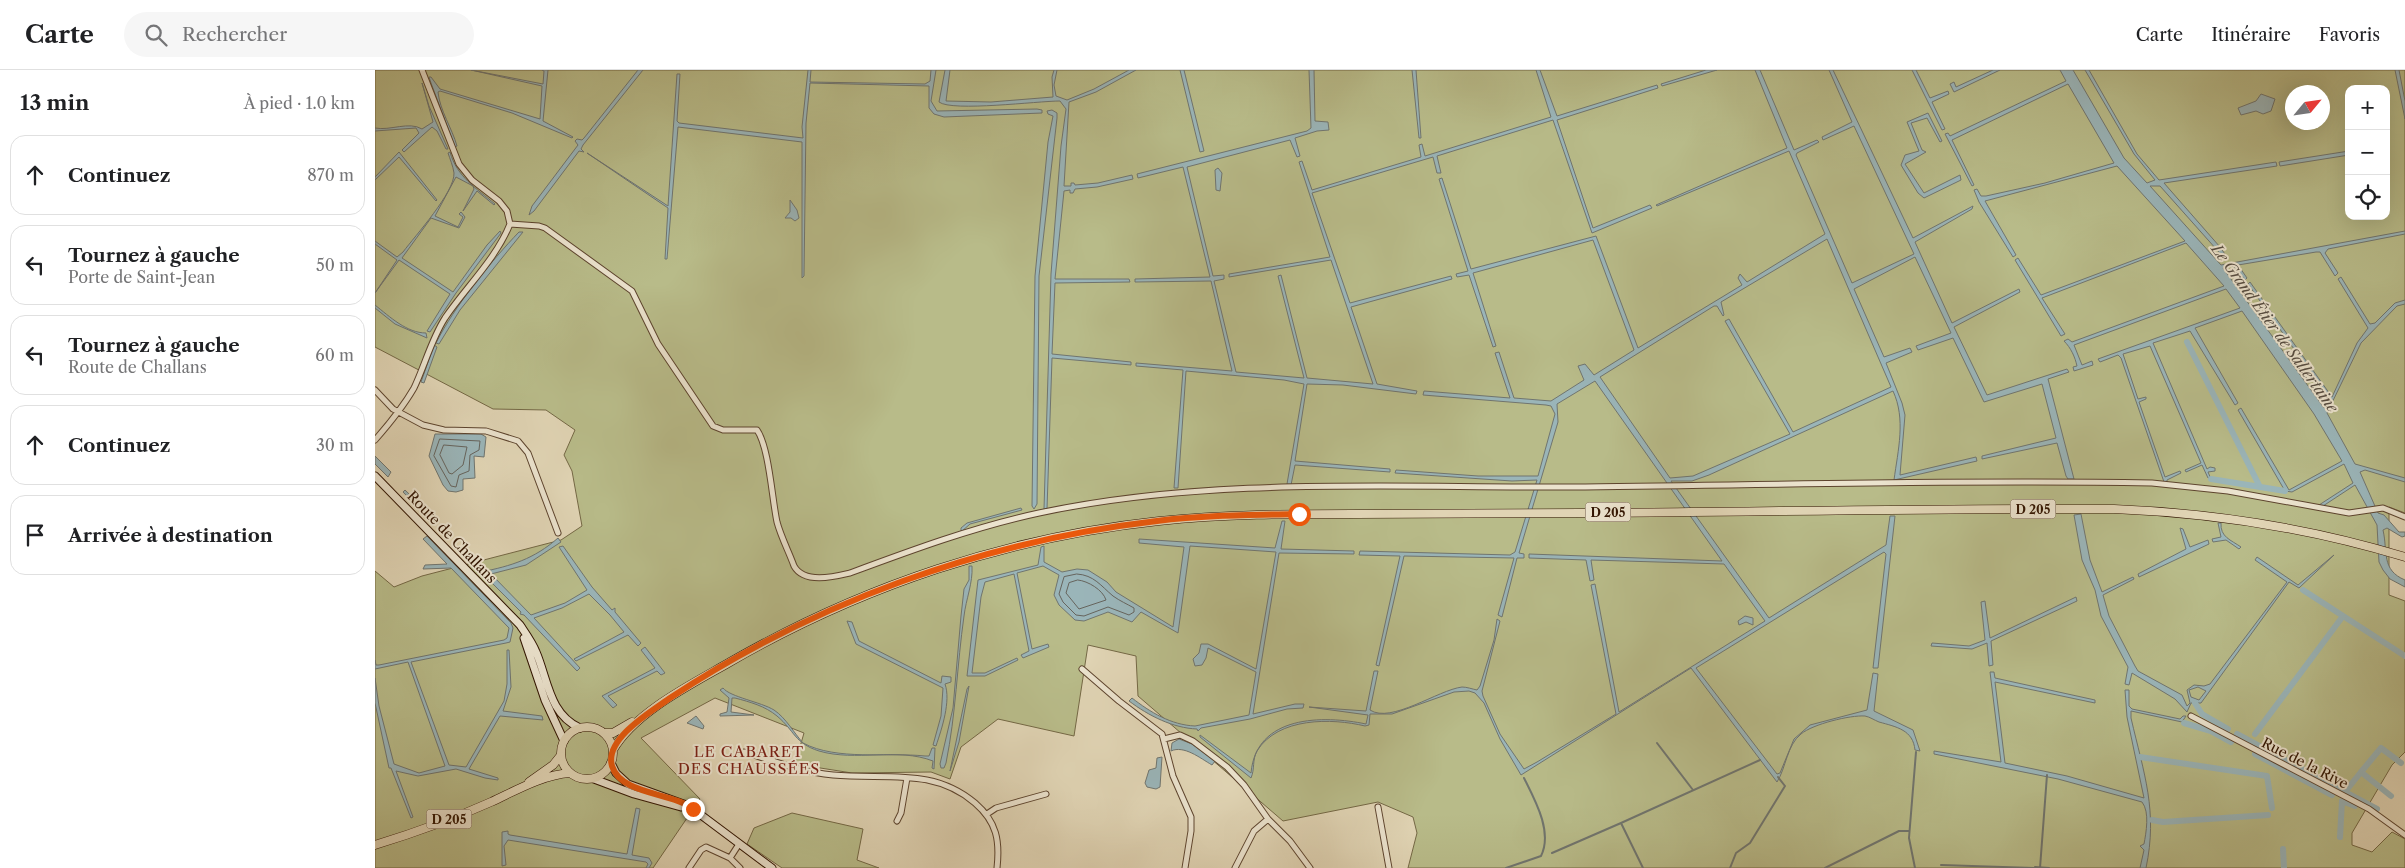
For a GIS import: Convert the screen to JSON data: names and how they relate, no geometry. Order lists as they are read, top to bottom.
{
  "streets": {
    "main road": ["D 205", "Route de Challans"],
    "street": ["Rue de la Rive"]
  },
  "crossings": [
    ["D 205", "Route de Challans"]
  ],
  "districts": ["LE CABARET DES CHAUSSÉES"],
  "water": ["Le Grand Étier de Sallertaine"],
  "north": "top right",
  "page": {
    "header": "Carte",
    "search": "Rechercher",
    "nav": ["Carte", "Itinéraire", "Favoris"],
    "heading": ["13 min", "À pied · 1.0 km"],
    "map_buttons": ["+", "−"],
    "list": [
      ["Continuez", "870 m"],
      ["Tournez à gauche", "Porte de Saint-Jean", "50 m"],
      ["Tournez à gauche", "Route de Challans", "60 m"],
      ["Continuez", "30 m"],
      "Arrivée à destination"
    ]
  }
}
